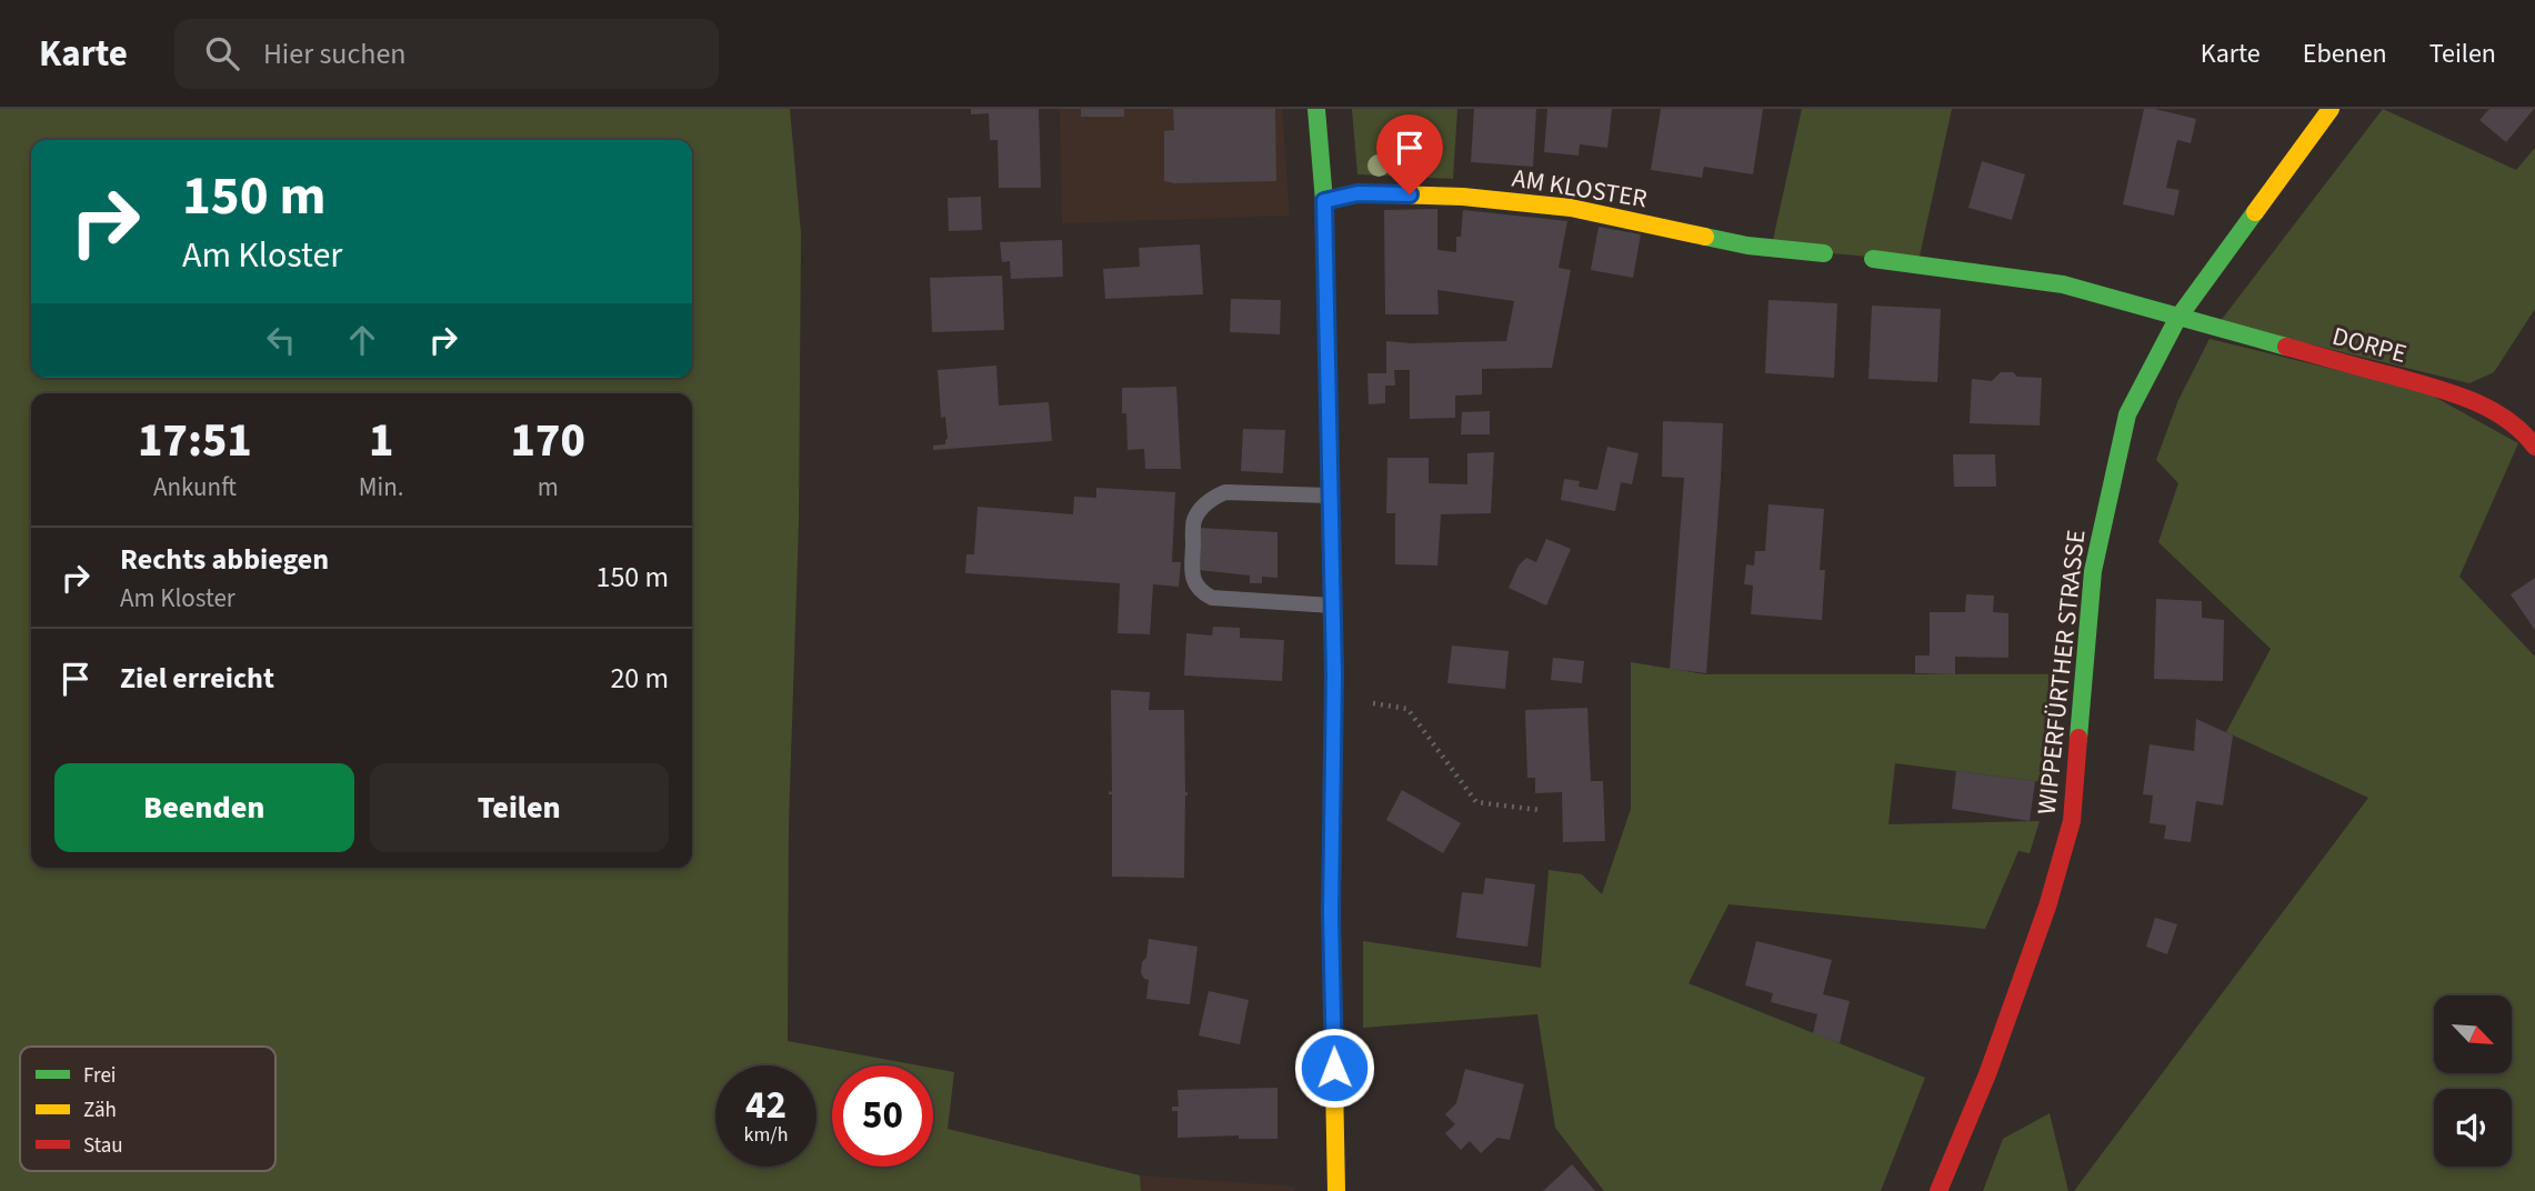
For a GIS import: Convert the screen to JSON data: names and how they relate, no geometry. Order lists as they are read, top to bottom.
{
  "streets": {
    "main road": ["AM KLOSTER", "DORPE", "WIPPERFÜRTHER STRASSE"]
  },
  "crossings": [
    ["DORPE", "WIPPERFÜRTHER STRASSE"]
  ],
  "legend": ["Frei", "Zäh", "Stau"],
  "north": "bottom right",
  "page": {
    "header": "Karte",
    "search": "Hier suchen",
    "nav": ["Karte", "Ebenen", "Teilen"],
    "turn": ["150 m", "Am Kloster"],
    "eta": [
      "17:51",
      "Ankunft",
      "1",
      "Min.",
      "170",
      "m"
    ],
    "list": [
      {
        "name": "Rechts abbiegen",
        "note": "Am Kloster",
        "value": "150 m"
      },
      {
        "name": "Ziel erreicht",
        "value": "20 m"
      }
    ],
    "buttons": ["Beenden", "Teilen"],
    "speed": "42 km/h",
    "limit": "50"
  }
}
